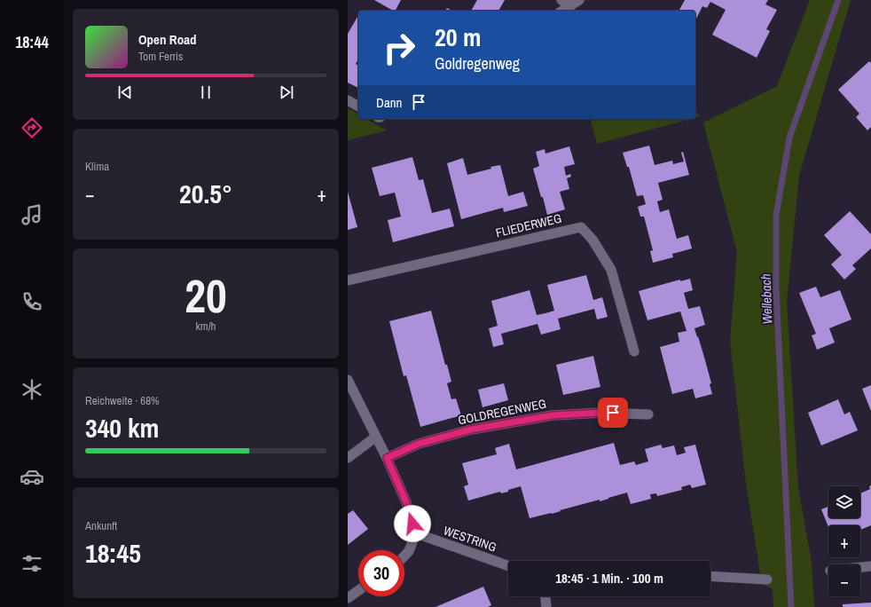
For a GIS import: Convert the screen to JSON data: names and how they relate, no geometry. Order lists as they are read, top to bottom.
{
  "streets": {
    "street": ["FLIEDERWEG", "GOLDREGENWEG", "WESTRING"]
  },
  "water": ["Wellebach"],
  "page": {
    "tabs": "18:44",
    "turn": ["20 m", "Goldregenweg"],
    "song": ["Open Road", "Tom Ferris"],
    "then": "Dann",
    "tile": [
      "Klima",
      ["20", "km/h"],
      ["Reichweite · 68%", "340 km"],
      ["Ankunft", "18:45"]
    ],
    "heat": ["−", "20.5°", "+"],
    "map_buttons": ["+", "−"],
    "limit": "30",
    "trip": "18:45 · 1 Min. · 100 m"
  }
}
